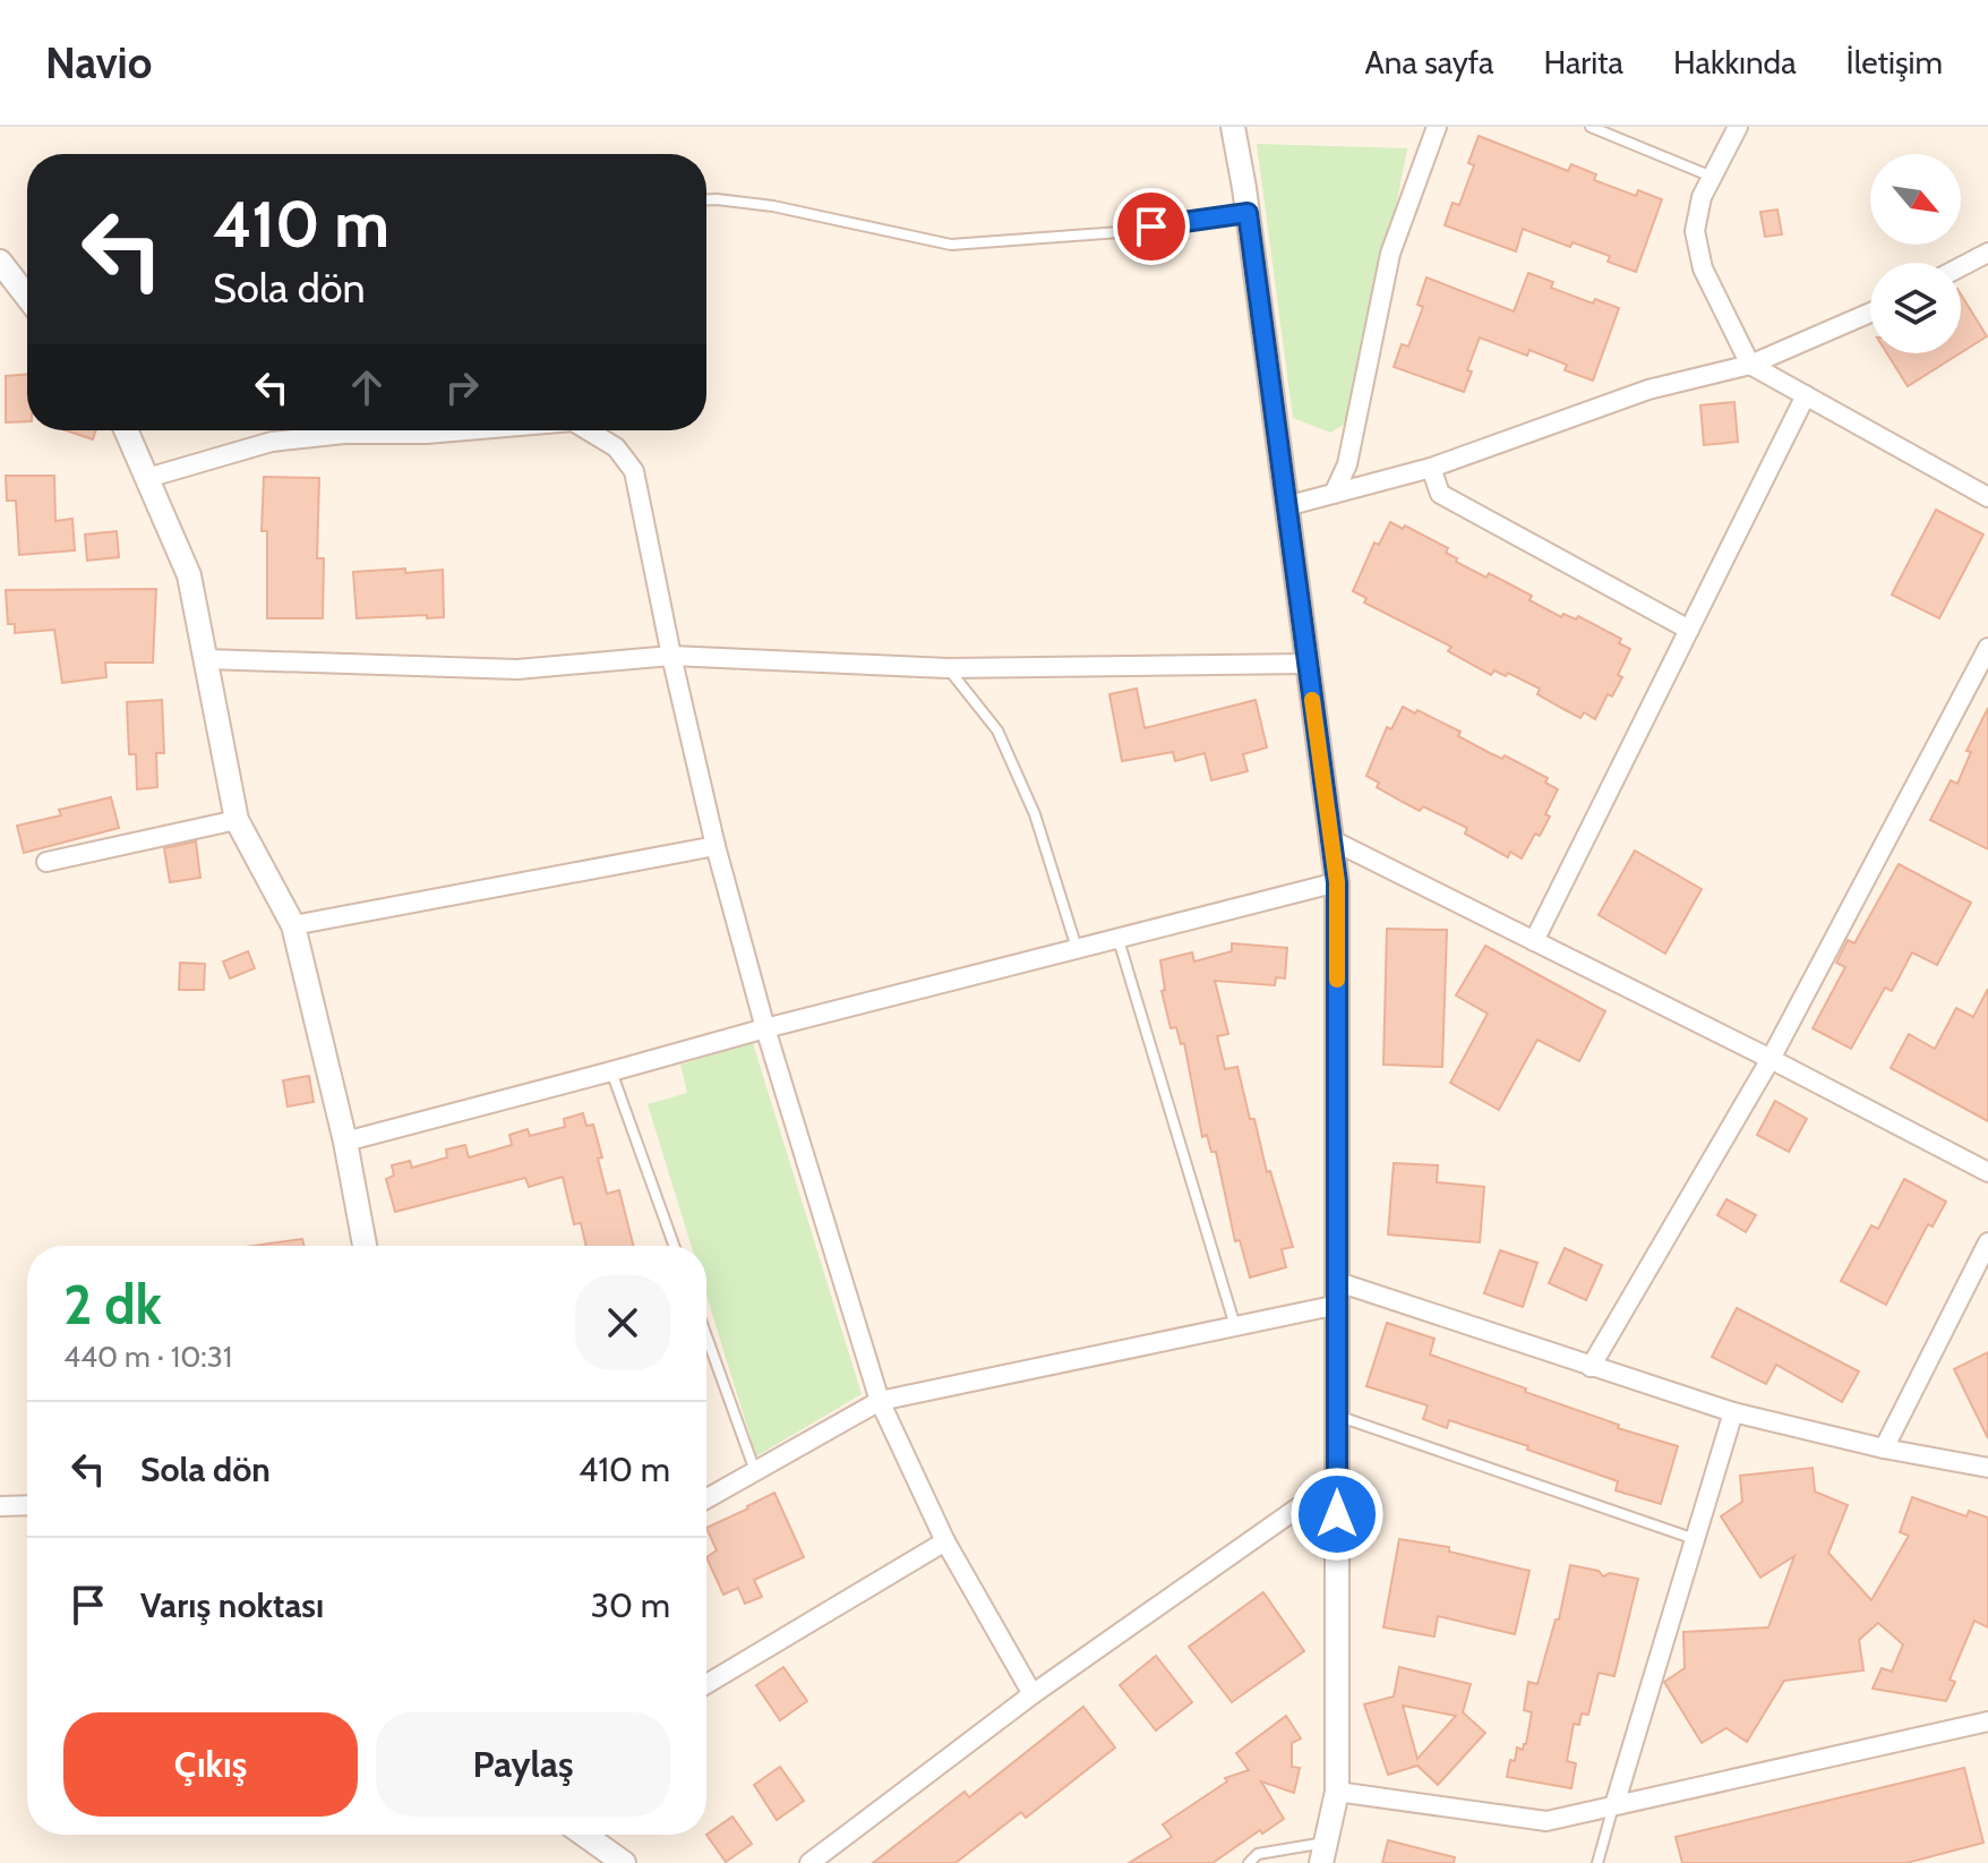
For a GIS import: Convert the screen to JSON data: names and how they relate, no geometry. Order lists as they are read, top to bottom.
{
  "north": "bottom right",
  "page": {
    "header": "Navio",
    "nav": [
      "Ana sayfa",
      "Harita",
      "Hakkında",
      "İletişim"
    ],
    "turn": ["410 m", "Sola dön"],
    "heading": ["2 dk", "440 m · 10:31"],
    "list": [
      {
        "name": "Sola dön",
        "value": "410 m"
      },
      {
        "name": "Varış noktası",
        "value": "30 m"
      }
    ],
    "buttons": ["Çıkış", "Paylaş"]
  }
}
